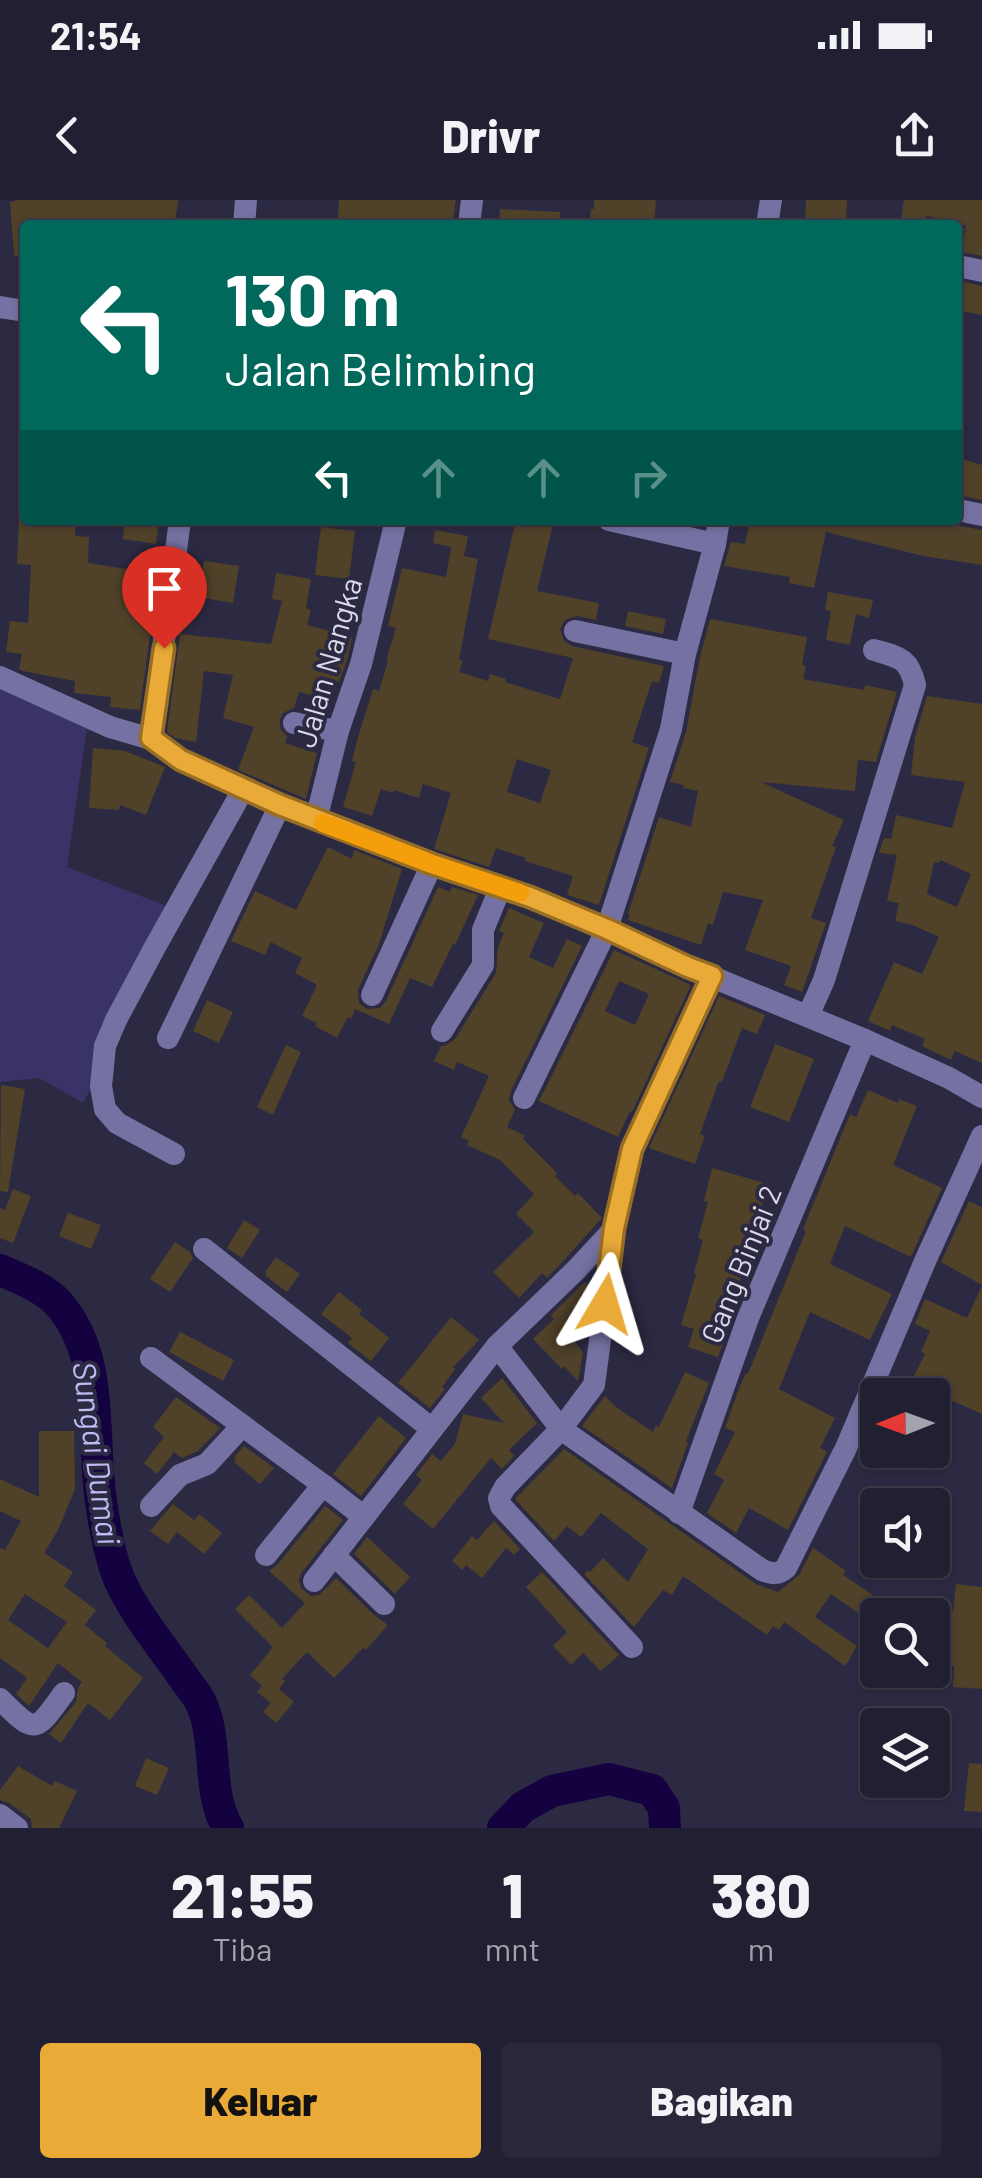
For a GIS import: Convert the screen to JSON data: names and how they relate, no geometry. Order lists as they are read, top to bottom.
{
  "streets": {
    "street": ["Jalan Nangka", "Gang Binjai 2"]
  },
  "water": ["Sungai Dumai"],
  "north": "left",
  "page": {
    "status": "21:54",
    "header": "Drivr",
    "turn": ["130 m", "Jalan Belimbing"],
    "eta": [
      "21:55",
      "Tiba",
      "1",
      "mnt",
      "380",
      "m"
    ],
    "buttons": ["Keluar", "Bagikan"]
  }
}
